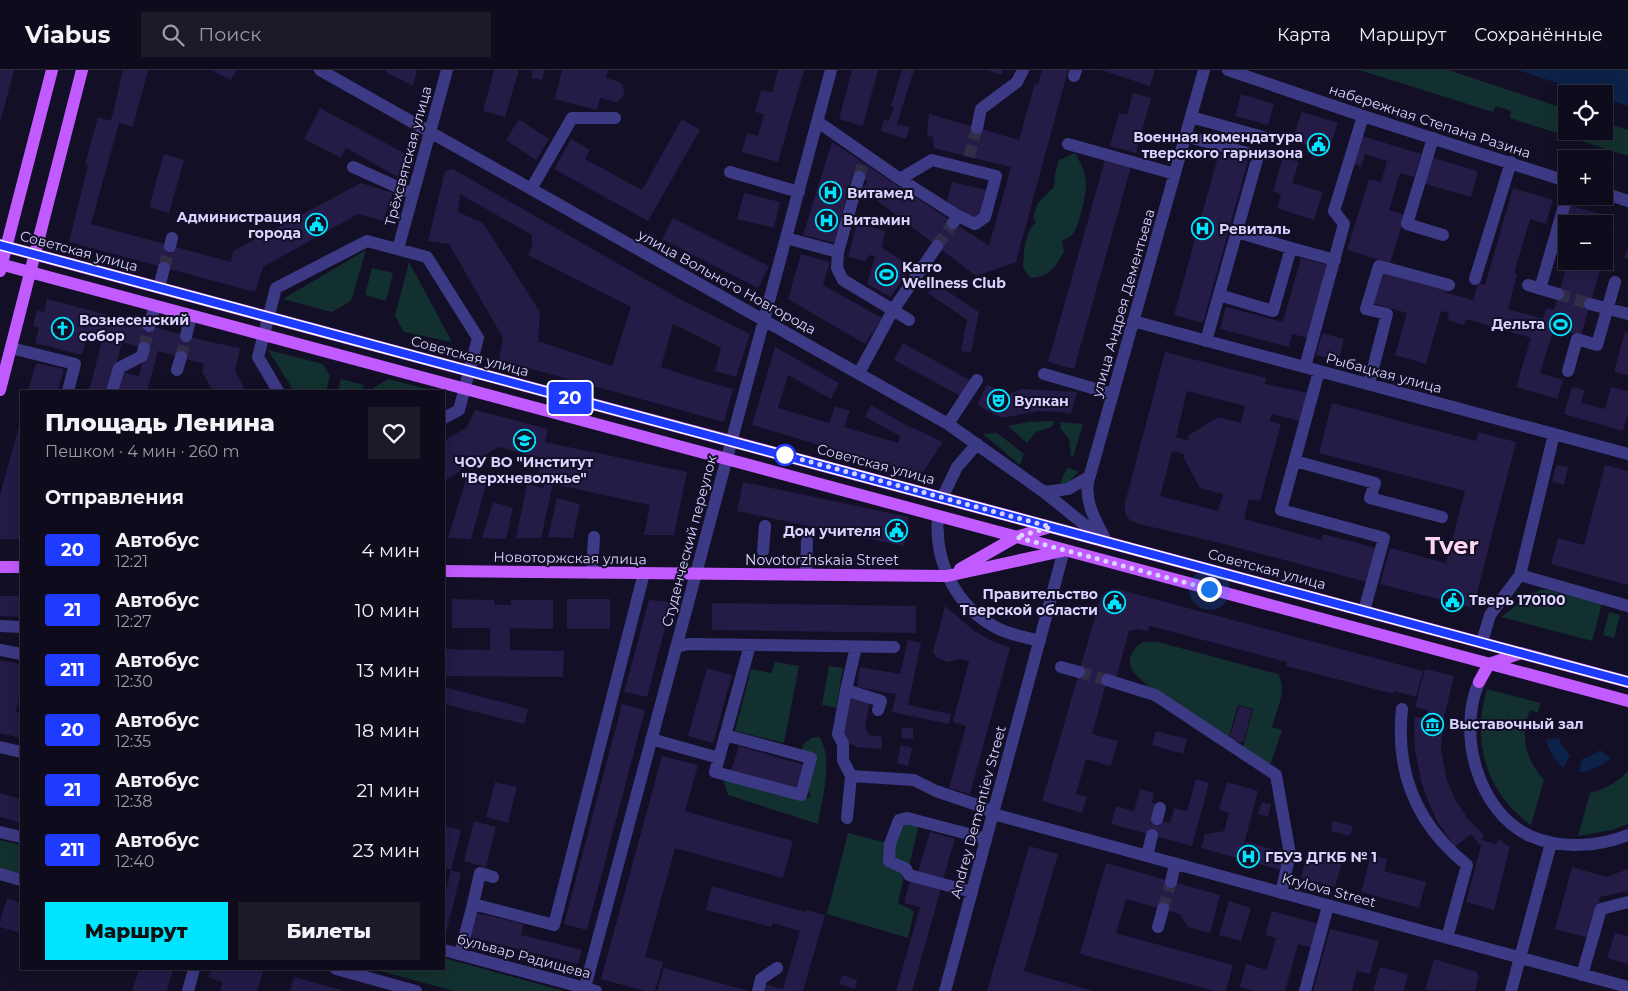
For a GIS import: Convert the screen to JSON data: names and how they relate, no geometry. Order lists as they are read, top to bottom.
{
  "streets": {
    "main road": ["Советская улица", "Новоторжская улица", "Novotorzhskaia Street"],
    "street": [
      "набережная Степана Разина",
      "Трёхсвятская улица",
      "улица Вольного Новгорода",
      "улица Андрея Дементьева",
      "Рыбацкая улица",
      "Студенческий переулок",
      "Andrey Dementiev Street",
      "Krylova Street",
      "бульвар Радищева"
    ]
  },
  "crossings": [
    ["Трёхсвятская улица", "улица Вольного Новгорода"],
    ["Советская улица", "улица Вольного Новгорода"],
    ["Советская улица", "улица Андрея Дементьева"],
    ["Советская улица", "Студенческий переулок"],
    ["улица Вольного Новгорода", "улица Андрея Дементьева"],
    ["улица Вольного Новгорода", "Студенческий переулок"],
    ["улица Андрея Дементьева", "Рыбацкая улица"],
    ["Студенческий переулок", "Новоторжская улица"],
    ["Студенческий переулок", "Novotorzhskaia Street"],
    ["Студенческий переулок", "бульвар Радищева"],
    ["Новоторжская улица", "Novotorzhskaia Street"],
    ["Andrey Dementiev Street", "Krylova Street"]
  ],
  "districts": ["Tver"],
  "places": {
    "public building": [
      "Военная комендатура тверского гарнизона",
      "Администрация города",
      "Дом учителя",
      "Тверь 170100",
      "Правительство Тверской области"
    ],
    "hospital": [
      "Витамед",
      "Витамин",
      "Ревиталь",
      "ГБУЗ ДГКБ № 1"
    ],
    "sports": ["Karro Wellness Club", "Дельта"],
    "church": ["Вознесенский собор"],
    "theatre": ["Вулкан"],
    "school or university": ["ЧОУ ВО \"Институт \"Верхневолжье\""],
    "museum": ["Выставочный зал"]
  },
  "lines": ["bus line 20"],
  "page": {
    "header": "Viabus",
    "search": "Поиск",
    "nav": ["Карта", "Маршрут", "Сохранённые"],
    "on_map": "20",
    "map_buttons": ["+", "−"],
    "heading": [
      ["Площадь Ленина", "Пешком · 4 мин · 260 m"],
      "Отправления"
    ],
    "list": [
      {
        "mark": "20",
        "name": "Автобус",
        "note": "12:21",
        "value": "4 мин"
      },
      {
        "mark": "21",
        "name": "Автобус",
        "note": "12:27",
        "value": "10 мин"
      },
      {
        "mark": "211",
        "name": "Автобус",
        "note": "12:30",
        "value": "13 мин"
      },
      {
        "mark": "20",
        "name": "Автобус",
        "note": "12:35",
        "value": "18 мин"
      },
      {
        "mark": "21",
        "name": "Автобус",
        "note": "12:38",
        "value": "21 мин"
      },
      {
        "mark": "211",
        "name": "Автобус",
        "note": "12:40",
        "value": "23 мин"
      }
    ],
    "buttons": ["Маршрут", "Билеты"]
  }
}
